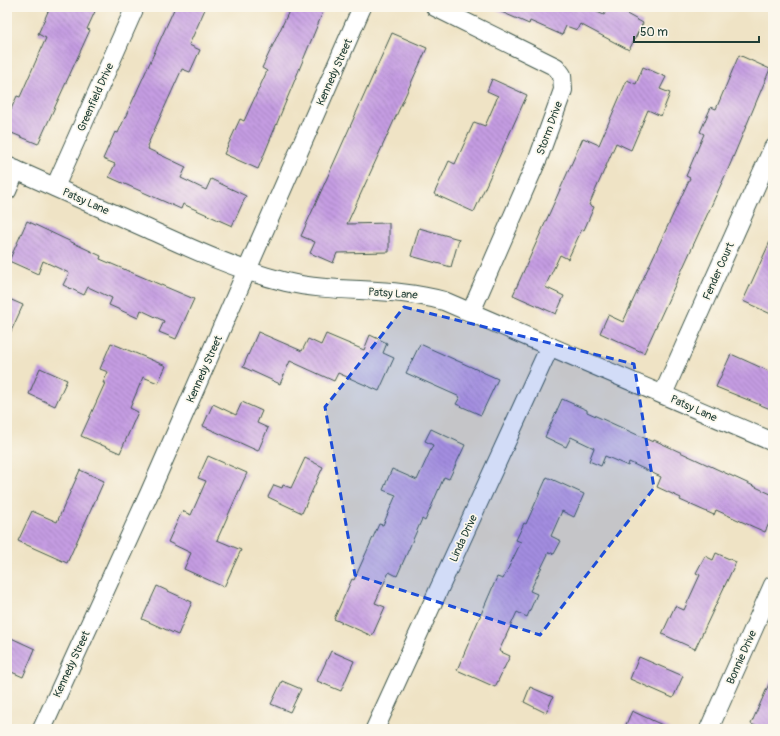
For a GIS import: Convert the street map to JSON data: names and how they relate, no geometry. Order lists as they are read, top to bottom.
{
  "streets": {
    "street": [
      "Kennedy Street",
      "Greenfield Drive",
      "Storm Drive",
      "Patsy Lane",
      "Fender Court",
      "Linda Drive",
      "Bonnie Drive"
    ]
  },
  "crossings": [
    ["Kennedy Street", "Patsy Lane"],
    ["Greenfield Drive", "Patsy Lane"],
    ["Storm Drive", "Patsy Lane"],
    ["Patsy Lane", "Fender Court"],
    ["Patsy Lane", "Linda Drive"]
  ],
  "scale_bar": "50 m"
}
